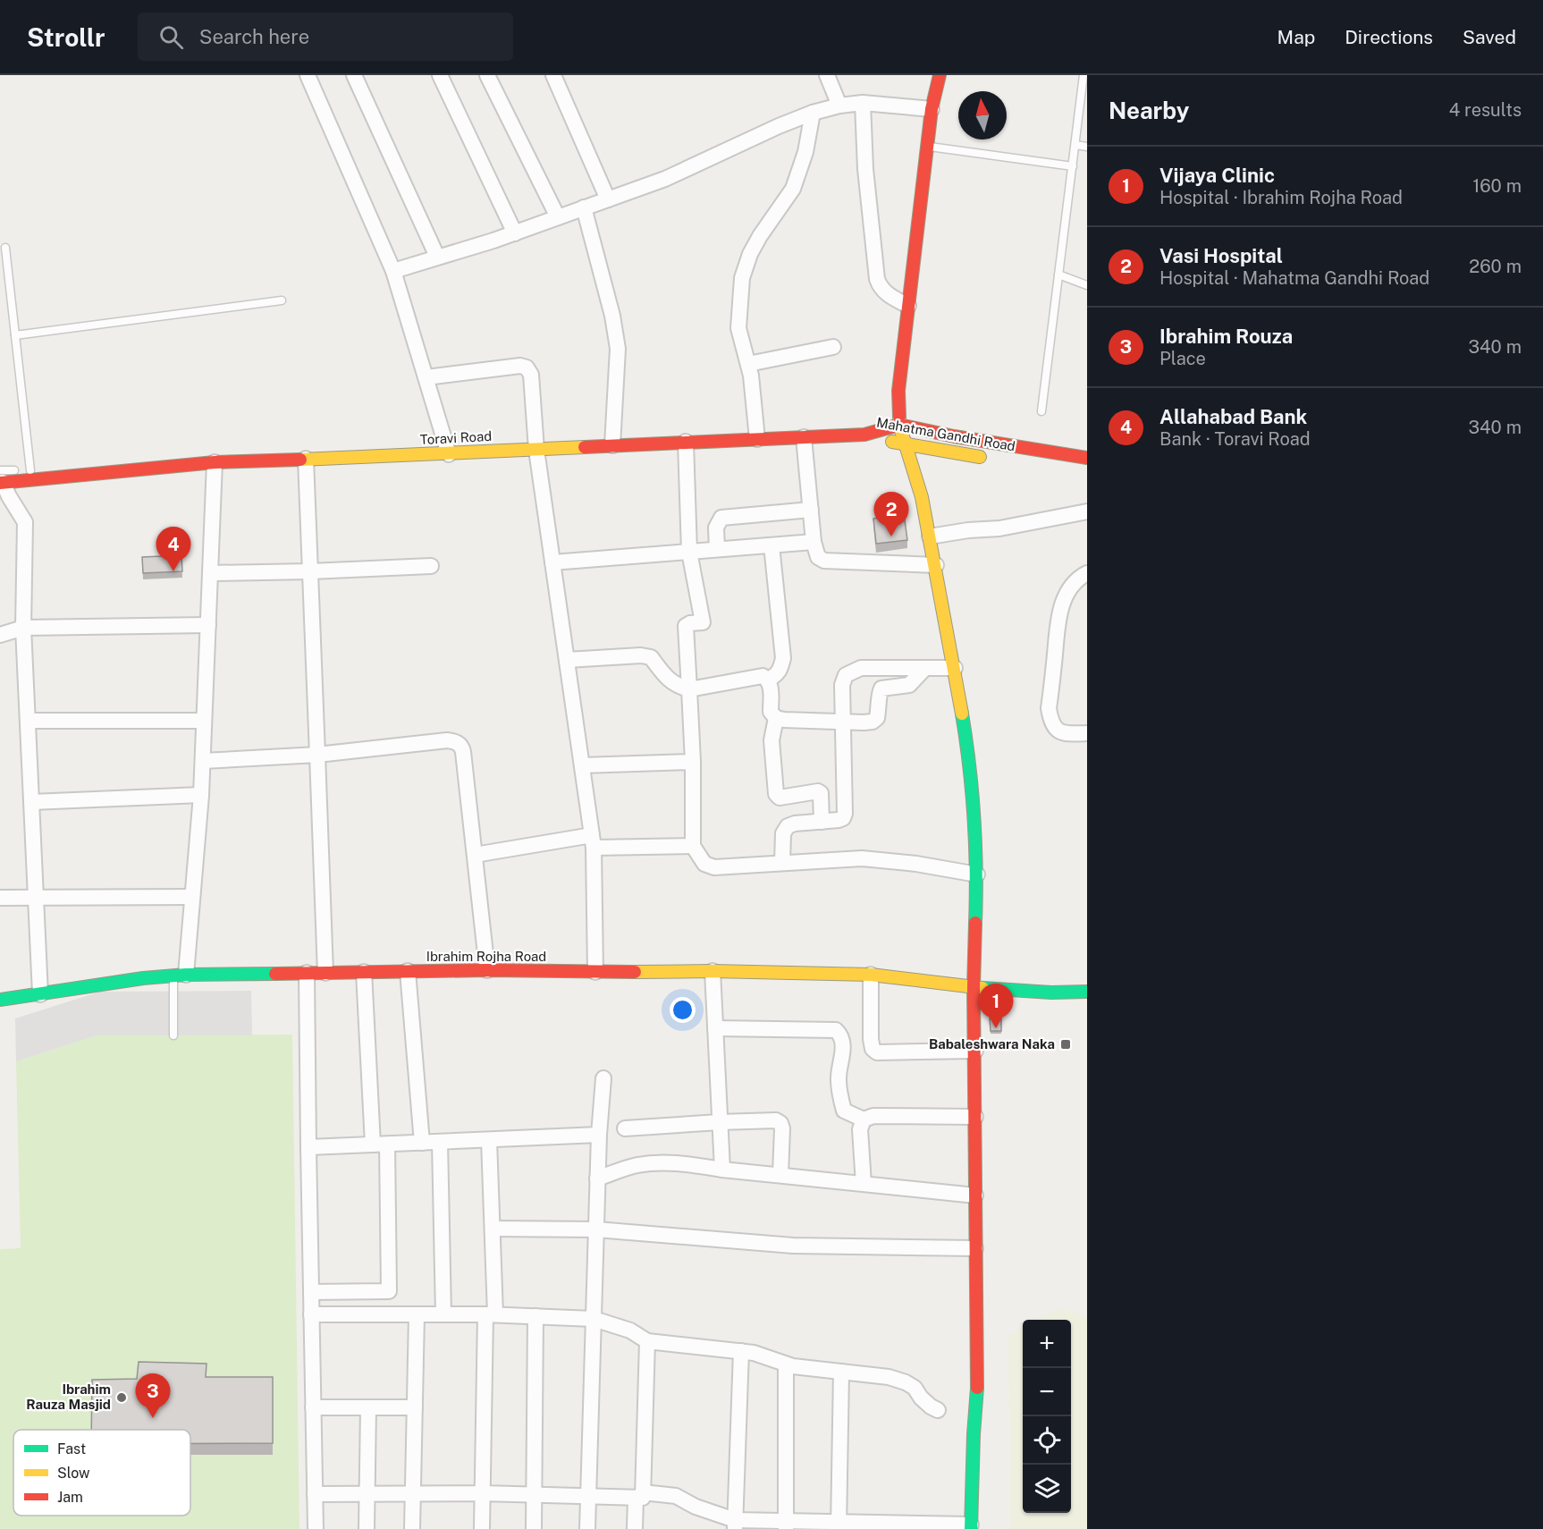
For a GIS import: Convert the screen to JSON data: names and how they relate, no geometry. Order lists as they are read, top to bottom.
{
  "streets": {
    "main road": ["Mahatma Gandhi Road", "Toravi Road", "Ibrahim Rojha Road"]
  },
  "crossings": [
    ["Mahatma Gandhi Road", "Toravi Road"]
  ],
  "places": {
    "transit": ["Babaleshwara Naka"],
    "other": ["Ibrahim Rauza Masjid"]
  },
  "legend": ["Fast", "Slow", "Jam"],
  "north": "top",
  "page": {
    "header": "Strollr",
    "search": "Search here",
    "nav": ["Map", "Directions", "Saved"],
    "heading": ["Nearby", "4 results"],
    "list": [
      {
        "mark": "1",
        "name": "Vijaya Clinic",
        "note": "Hospital · Ibrahim Rojha Road",
        "value": "160 m"
      },
      {
        "mark": "2",
        "name": "Vasi Hospital",
        "note": "Hospital · Mahatma Gandhi Road",
        "value": "260 m"
      },
      {
        "mark": "3",
        "name": "Ibrahim Rouza",
        "note": "Place",
        "value": "340 m"
      },
      {
        "mark": "4",
        "name": "Allahabad Bank",
        "note": "Bank · Toravi Road",
        "value": "340 m"
      }
    ],
    "pins": [
      "2",
      "4",
      "1",
      "3"
    ],
    "map_buttons": ["+", "−"]
  }
}
